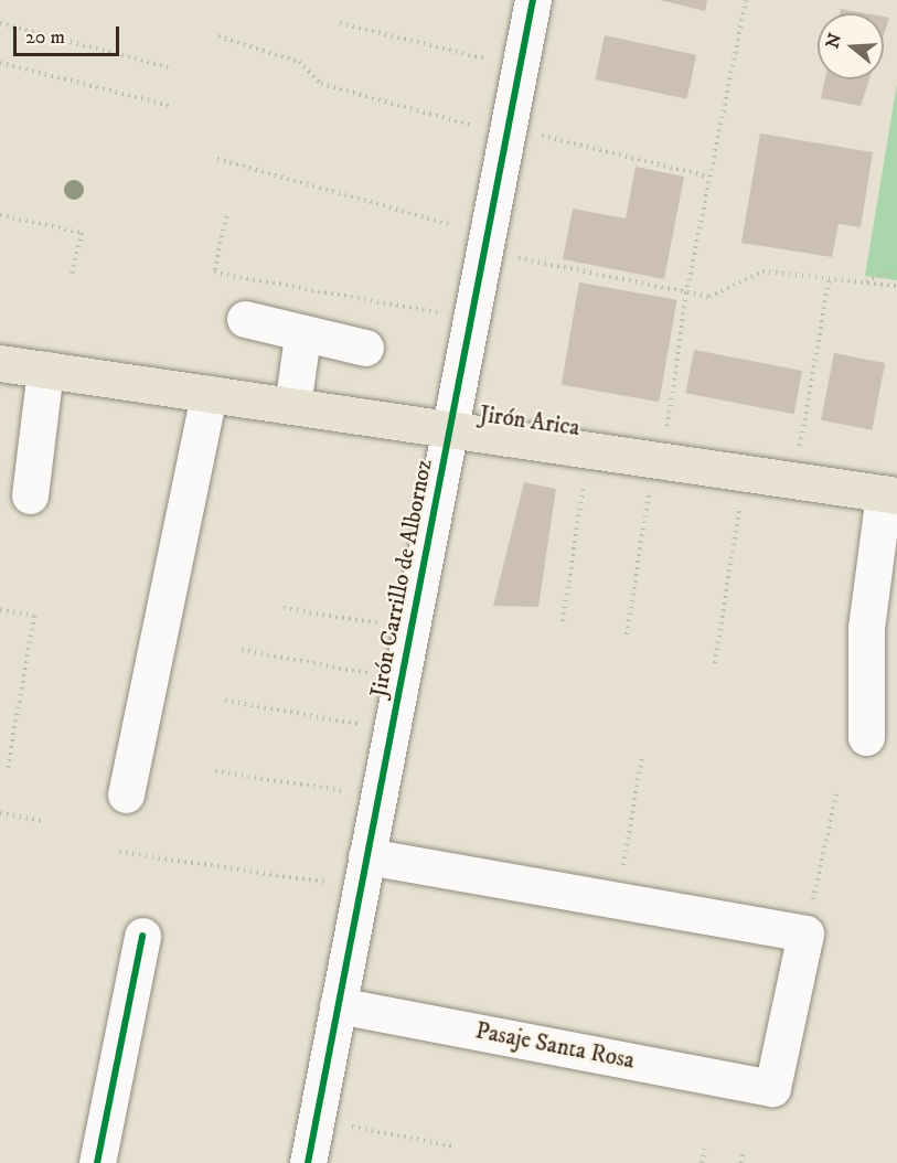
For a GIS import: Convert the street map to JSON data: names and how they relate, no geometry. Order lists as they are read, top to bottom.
{
  "streets": {
    "main road": ["Jirón Arica"],
    "street": ["Jirón Carrillo de Albornoz", "Pasaje Santa Rosa"]
  },
  "crossings": [
    ["Jirón Arica", "Jirón Carrillo de Albornoz"],
    ["Jirón Carrillo de Albornoz", "Pasaje Santa Rosa"]
  ],
  "scale_bar": "20 m",
  "north": "left"
}
